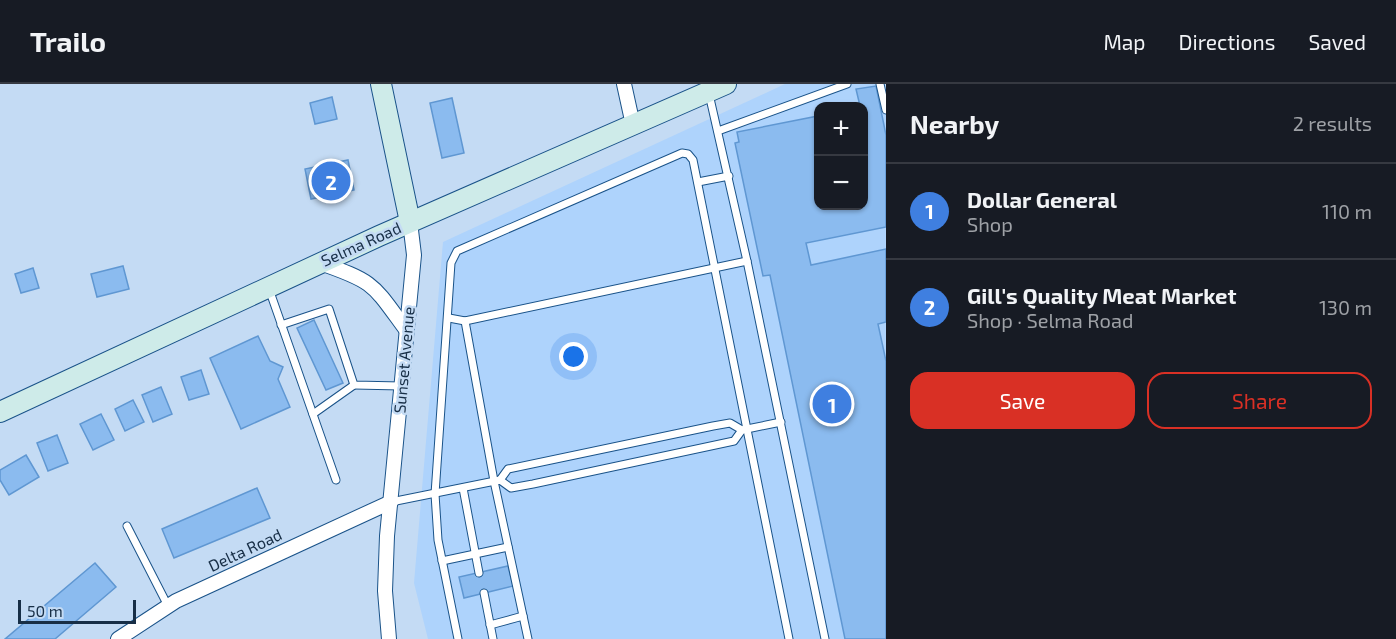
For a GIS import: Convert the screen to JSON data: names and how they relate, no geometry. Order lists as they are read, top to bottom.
{
  "streets": {
    "street": ["Selma Road", "Sunset Avenue", "Delta Road"]
  },
  "crossings": [
    ["Selma Road", "Sunset Avenue"],
    ["Sunset Avenue", "Delta Road"]
  ],
  "scale_bar": "50 m",
  "page": {
    "header": "Trailo",
    "nav": ["Map", "Directions", "Saved"],
    "heading": ["Nearby", "2 results"],
    "map_buttons": ["+", "−"],
    "pins": ["2", "1"],
    "list": [
      {
        "mark": "1",
        "name": "Dollar General",
        "note": "Shop",
        "value": "110 m"
      },
      {
        "mark": "2",
        "name": "Gill's Quality Meat Market",
        "note": "Shop · Selma Road",
        "value": "130 m"
      }
    ],
    "buttons": ["Save", "Share"],
    "scale": "50 m"
  }
}
